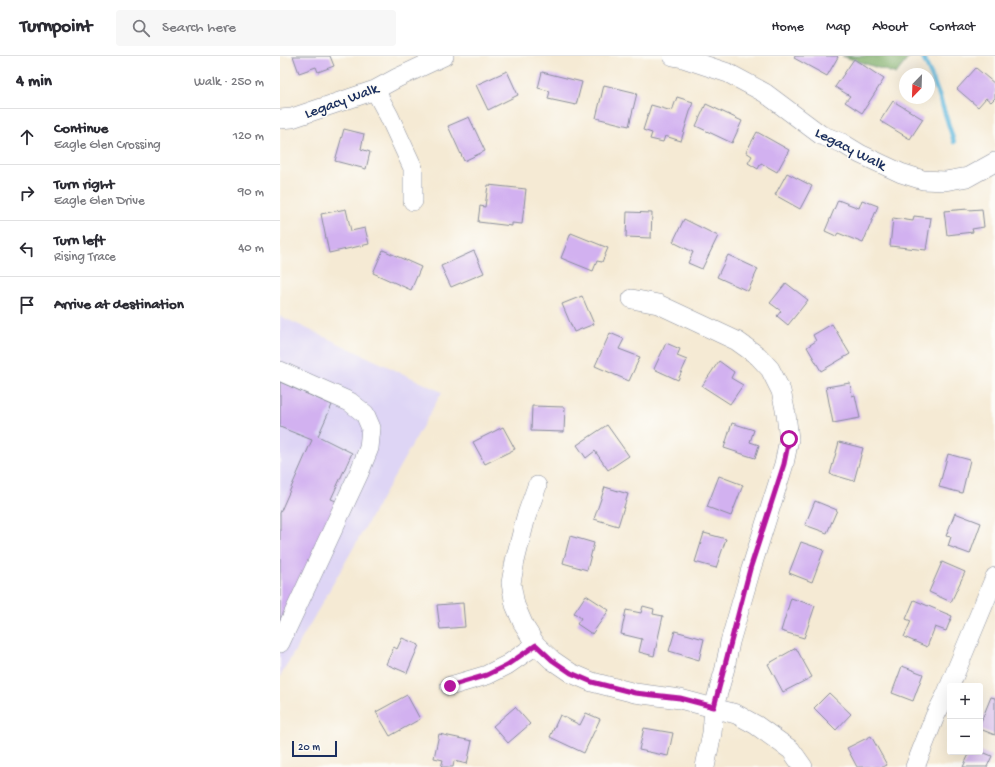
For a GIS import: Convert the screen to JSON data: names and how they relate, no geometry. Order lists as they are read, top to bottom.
{
  "streets": {
    "street": ["Legacy Walk"]
  },
  "scale_bar": "20 m",
  "north": "bottom left",
  "page": {
    "header": "Turnpoint",
    "search": "Search here",
    "nav": [
      "Home",
      "Map",
      "About",
      "Contact"
    ],
    "heading": ["4 min", "Walk · 250 m"],
    "list": [
      ["Continue", "Eagle Glen Crossing", "120 m"],
      ["Turn right", "Eagle Glen Drive", "90 m"],
      ["Turn left", "Rising Trace", "40 m"],
      "Arrive at destination"
    ],
    "map_buttons": ["+", "−"],
    "scale": "20 m"
  }
}
